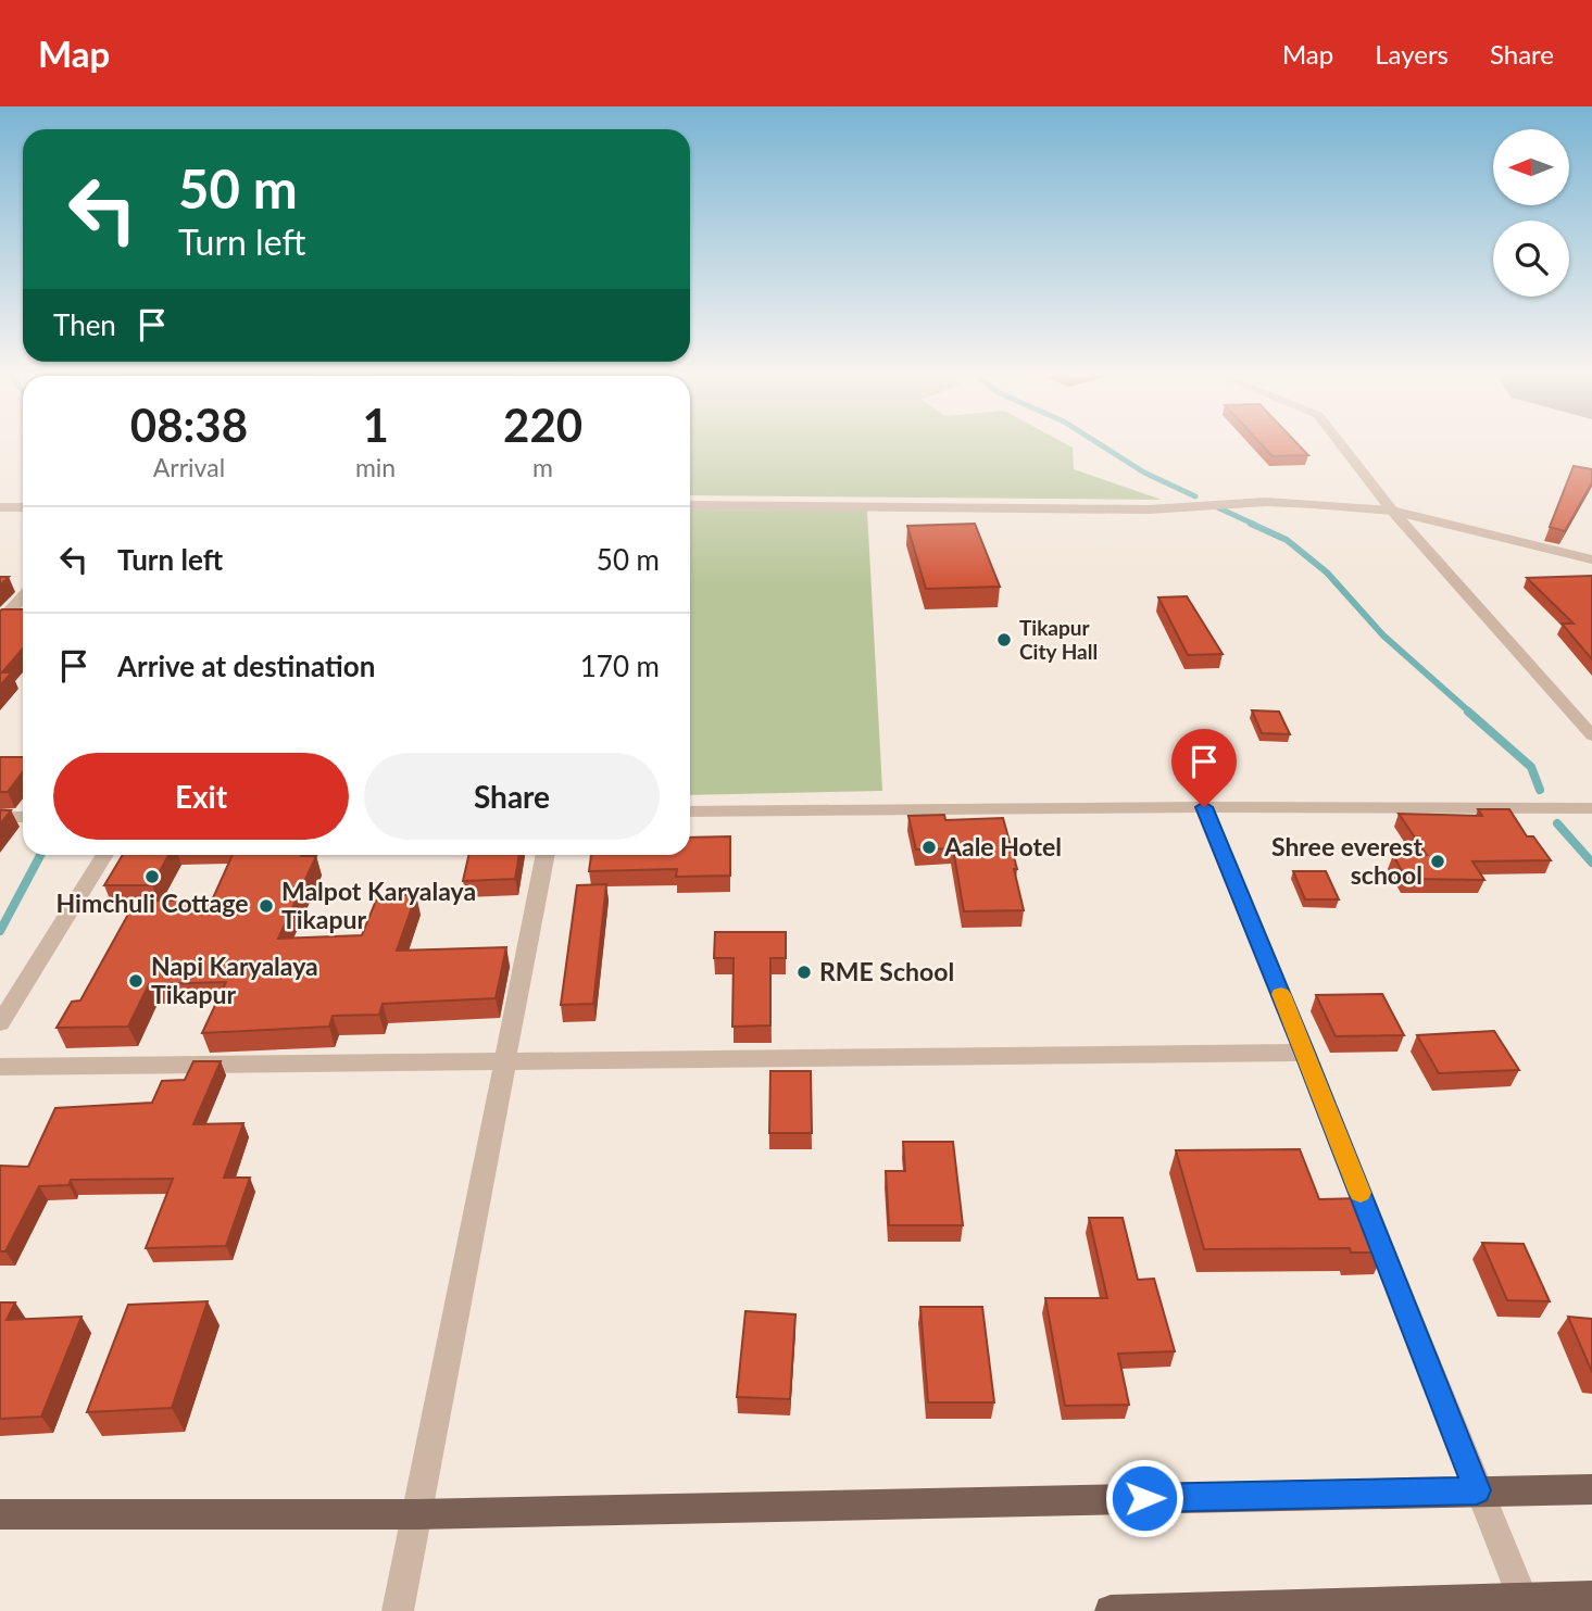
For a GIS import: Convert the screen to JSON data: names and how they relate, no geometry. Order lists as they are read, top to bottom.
{
  "places": [
    "Tikapur City Hall",
    "Aale Hotel",
    "Shree everest school",
    "Himchuli Cottage",
    "Malpot Karyalaya Tikapur",
    "RME School",
    "Napi Karyalaya Tikapur"
  ],
  "north": "left",
  "page": {
    "header": "Map",
    "nav": ["Map", "Layers", "Share"],
    "turn": ["50 m", "Turn left"],
    "then": "Then",
    "eta": [
      "08:38",
      "Arrival",
      "1",
      "min",
      "220",
      "m"
    ],
    "list": [
      {
        "name": "Turn left",
        "value": "50 m"
      },
      {
        "name": "Arrive at destination",
        "value": "170 m"
      }
    ],
    "buttons": ["Exit", "Share"]
  }
}
